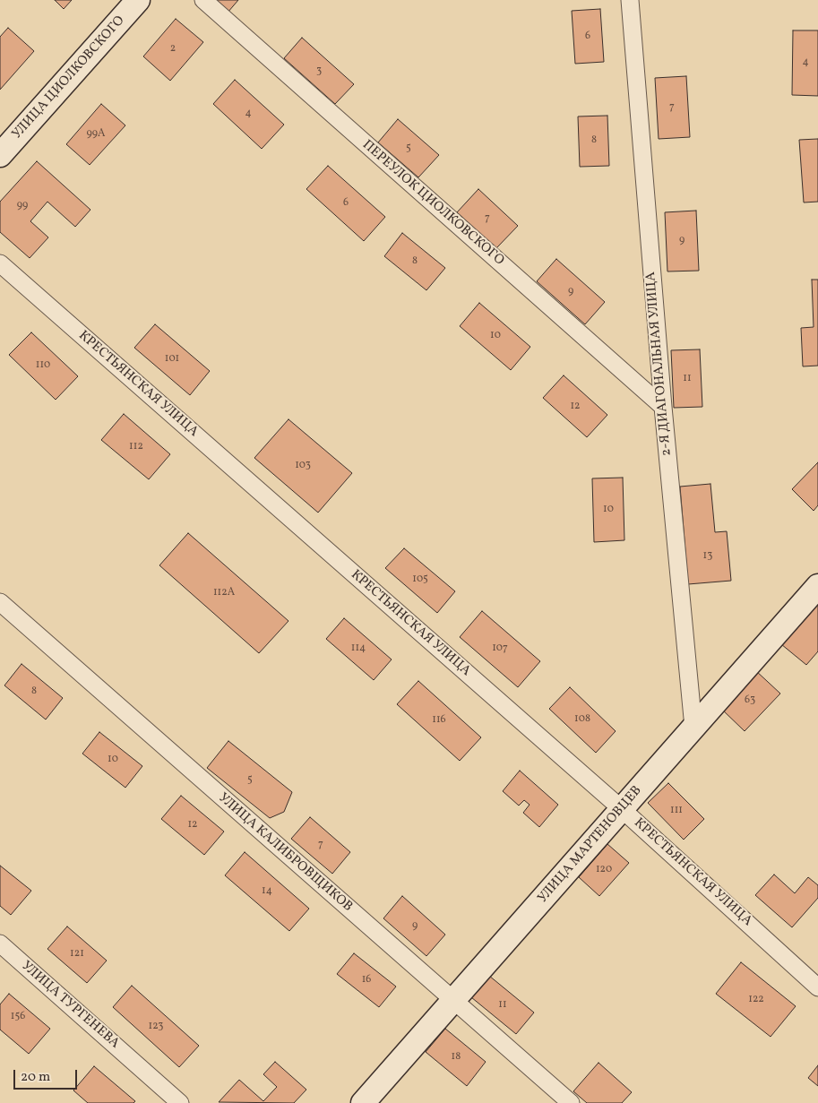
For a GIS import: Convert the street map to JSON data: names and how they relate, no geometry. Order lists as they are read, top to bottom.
{
  "streets": {
    "street": [
      "УЛИЦА ЦИОЛКОВСКОГО",
      "ПЕРЕУЛОК ЦИОЛКОВСКОГО",
      "2-Я ДИАГОНАЛЬНАЯ УЛИЦА",
      "КРЕСТЬЯНСКАЯ УЛИЦА",
      "УЛИЦА МАРТЕНОВЦЕВ",
      "УЛИЦА КАЛИБРОВЩИКОВ",
      "УЛИЦА ТУРГЕНЕВА"
    ]
  },
  "crossings": [
    ["ПЕРЕУЛОК ЦИОЛКОВСКОГО", "2-Я ДИАГОНАЛЬНАЯ УЛИЦА"],
    ["2-Я ДИАГОНАЛЬНАЯ УЛИЦА", "УЛИЦА МАРТЕНОВЦЕВ"],
    ["КРЕСТЬЯНСКАЯ УЛИЦА", "УЛИЦА МАРТЕНОВЦЕВ"],
    ["УЛИЦА МАРТЕНОВЦЕВ", "УЛИЦА КАЛИБРОВЩИКОВ"]
  ],
  "house_numbers": [
    "6",
    "2",
    "4",
    "3",
    "7",
    "4",
    "99А",
    "8",
    "5",
    "6",
    "99",
    "7",
    "9",
    "8",
    "9",
    "10",
    "101",
    "110",
    "11",
    "12",
    "112",
    "103",
    "10",
    "13",
    "105",
    "112А",
    "114",
    "107",
    "8",
    "63",
    "108",
    "116",
    "10",
    "5",
    "111",
    "12",
    "7",
    "120",
    "14",
    "9",
    "121",
    "16",
    "122",
    "11",
    "156",
    "123",
    "18"
  ],
  "scale_bar": "20 m"
}
